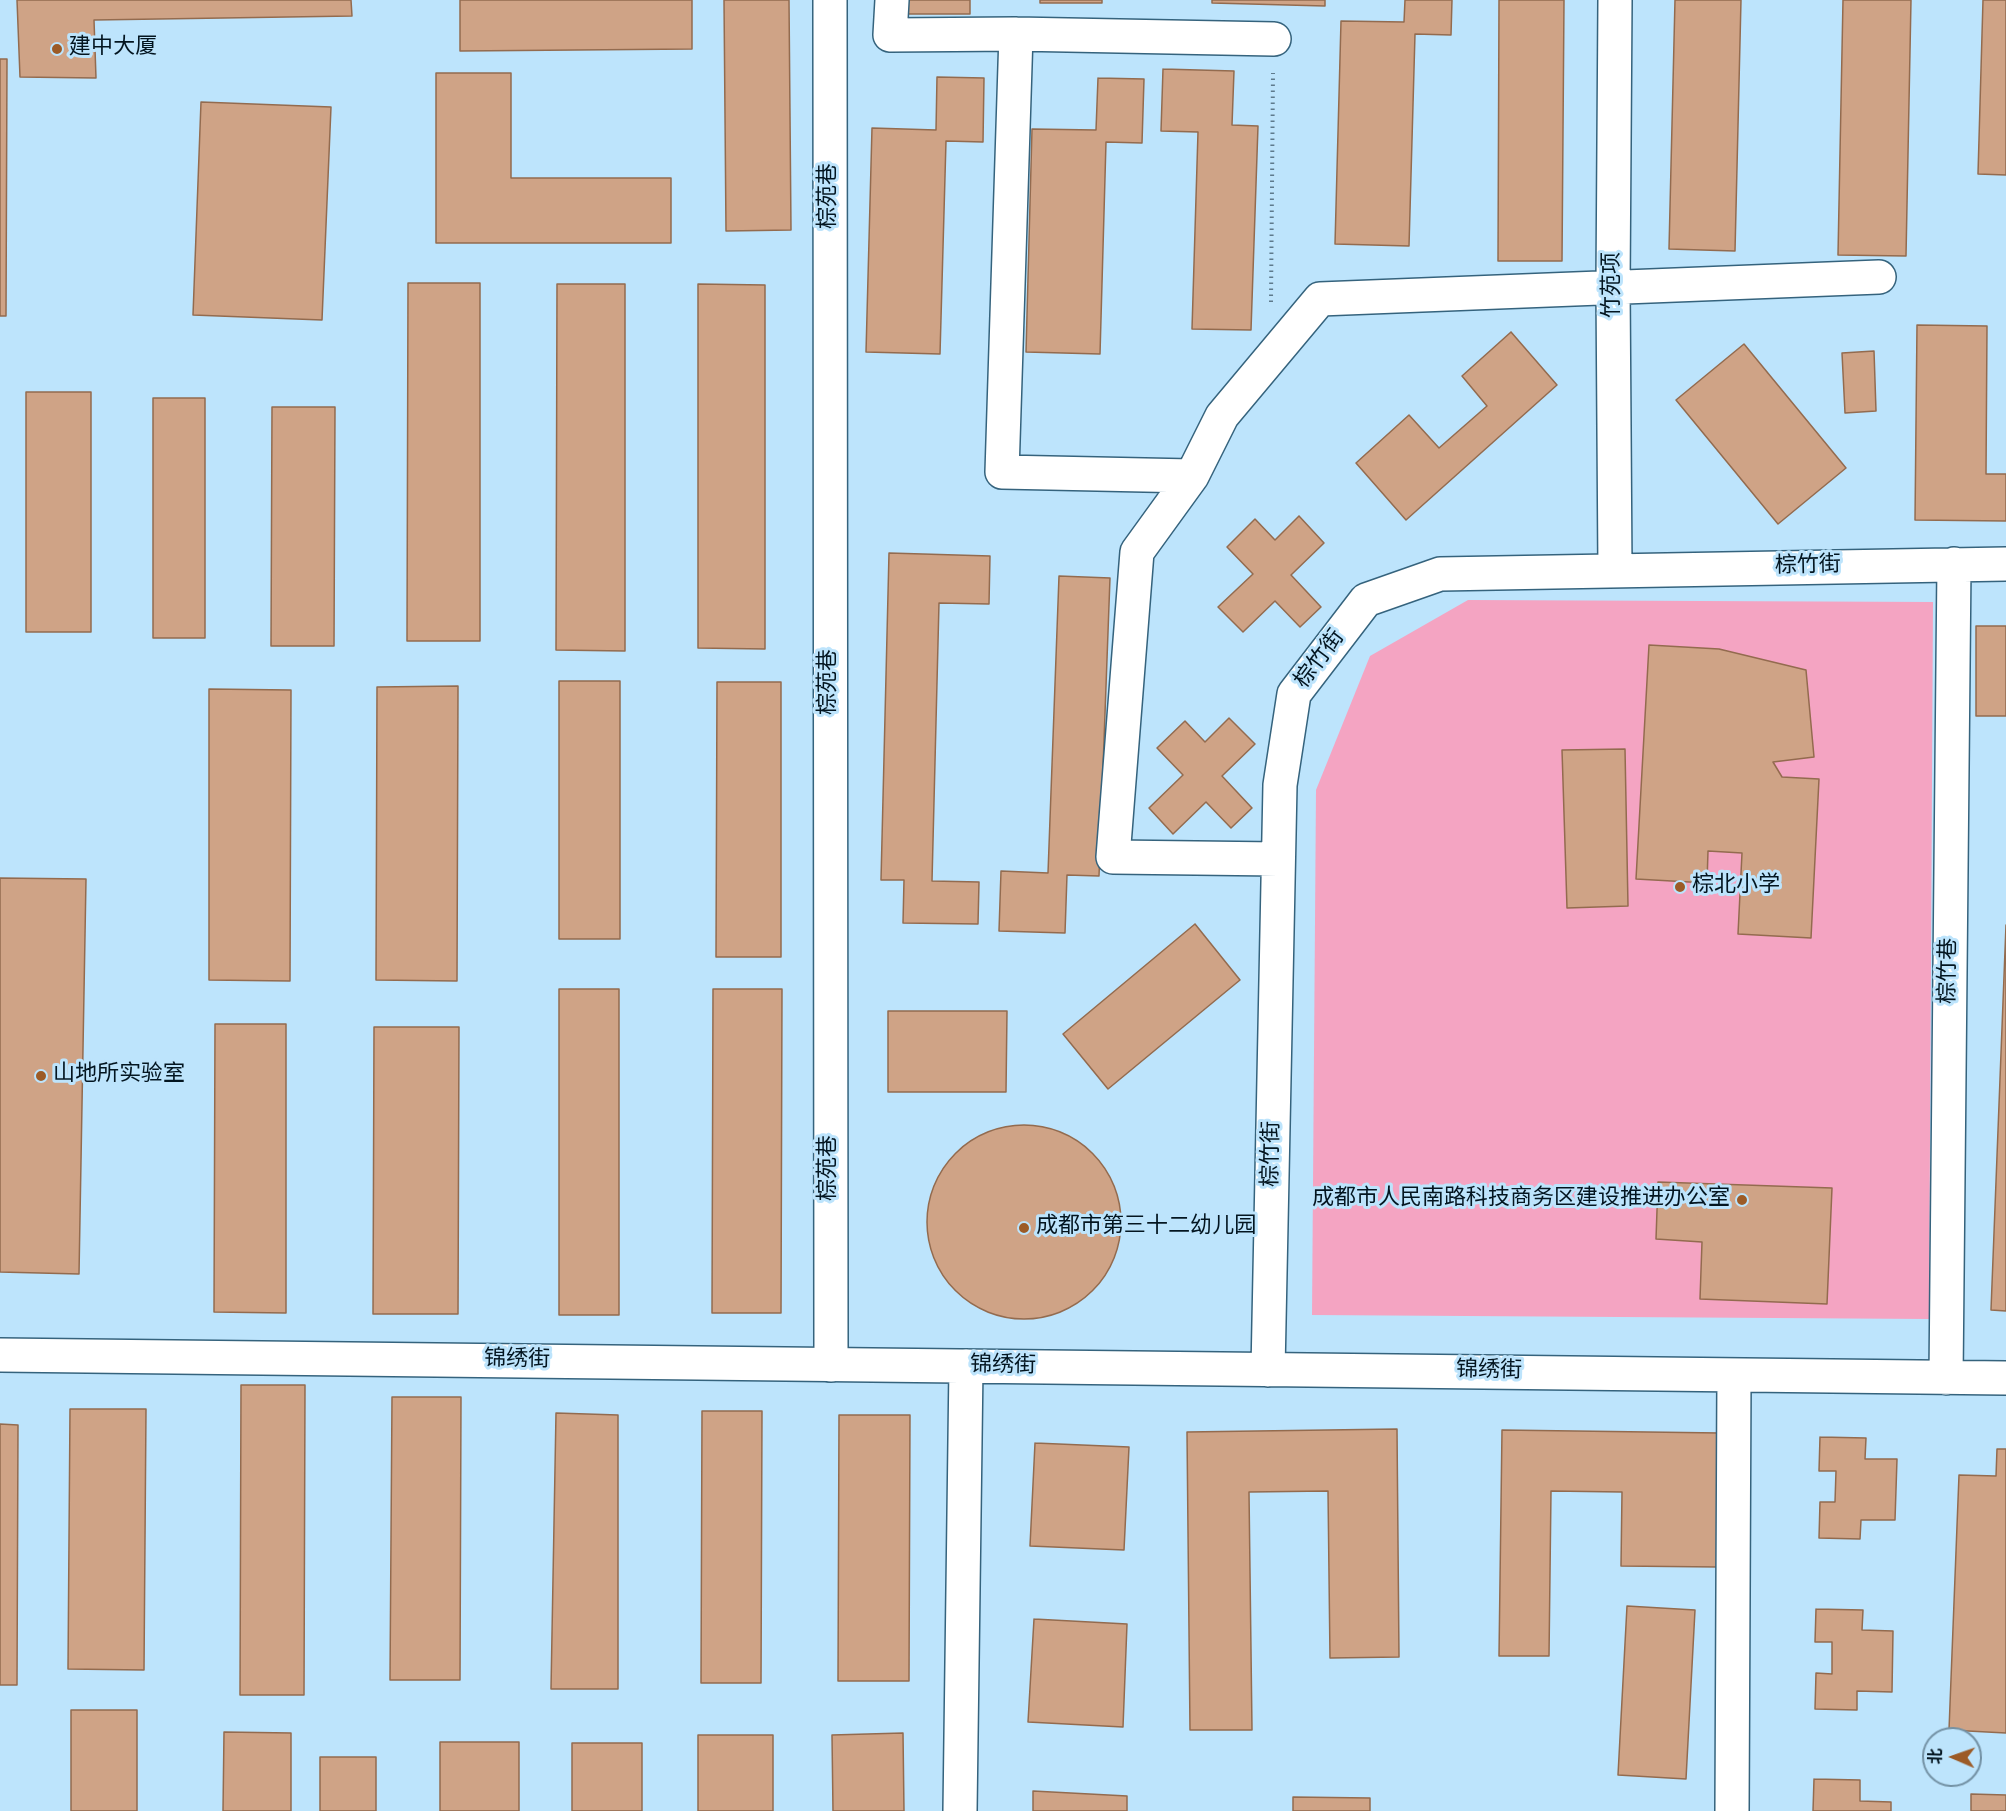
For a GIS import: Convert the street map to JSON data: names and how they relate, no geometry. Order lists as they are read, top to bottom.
{
  "streets": {
    "street": [
      "棕苑巷",
      "竹苑项",
      "棕竹街",
      "棕竹巷",
      "锦绣街"
    ]
  },
  "crossings": [
    ["棕苑巷", "锦绣街"],
    ["竹苑项", "棕竹街"],
    ["棕竹街", "棕竹巷"],
    ["棕竹街", "锦绣街"],
    ["棕竹巷", "锦绣街"]
  ],
  "places": [
    "建中大厦",
    "棕北小学",
    "山地所实验室",
    "成都市人民南路科技商务区建设推进办公室",
    "成都市第三十二幼儿园"
  ],
  "north": "left"
}
